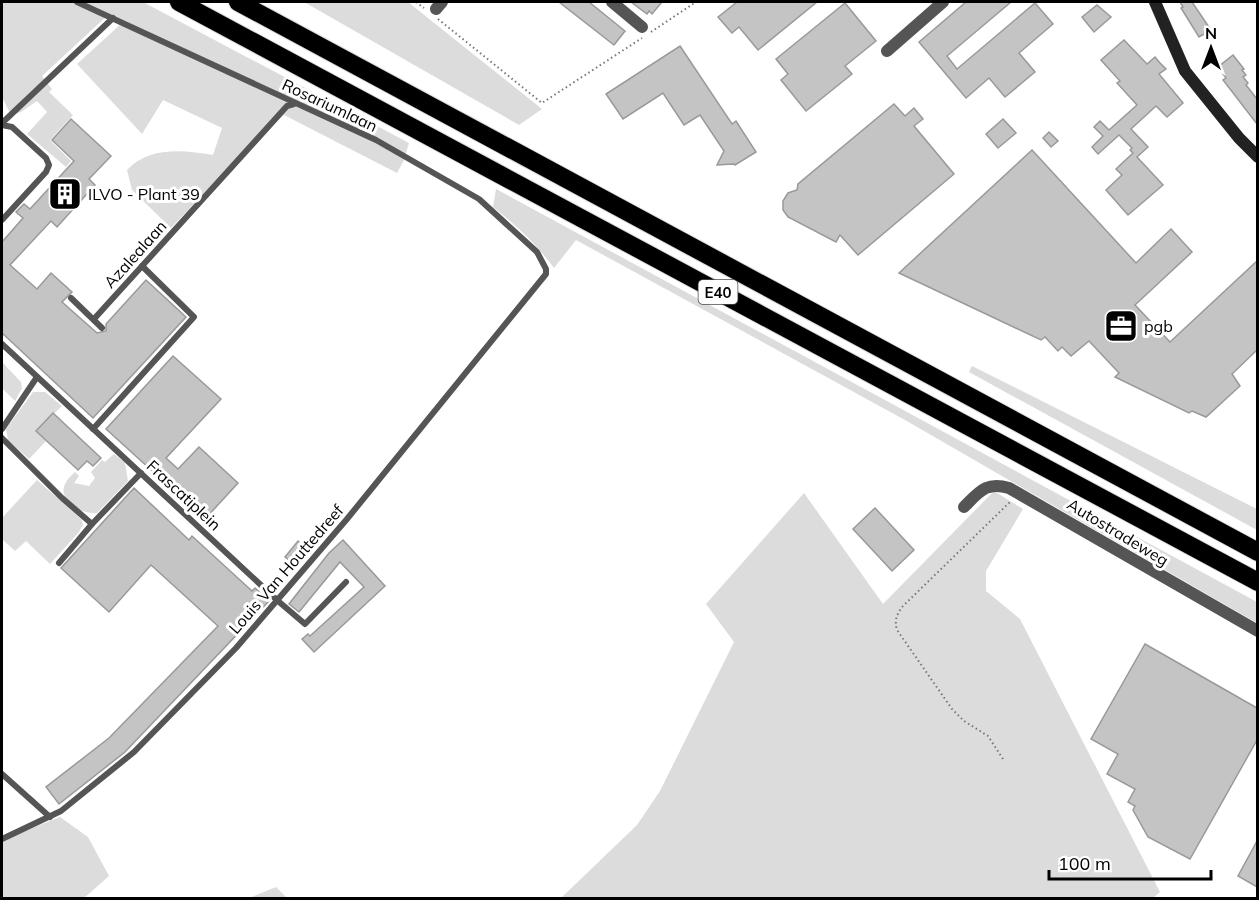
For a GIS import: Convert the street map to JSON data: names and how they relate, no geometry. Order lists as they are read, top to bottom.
{
  "streets": {
    "highway": ["E40"],
    "street": ["Autostradeweg"],
    "lane": [
      "Rosariumlaan",
      "Azalealaan",
      "Frascatiplein",
      "Louis Van Houttedreef"
    ]
  },
  "crossings": [
    ["Rosariumlaan", "Azalealaan"],
    ["Rosariumlaan", "Louis Van Houttedreef"],
    ["Frascatiplein", "Louis Van Houttedreef"]
  ],
  "places": {
    "building": ["ILVO - Plant 39"],
    "office": ["pgb"]
  },
  "scale_bar": "100 m",
  "north": "top"
}
